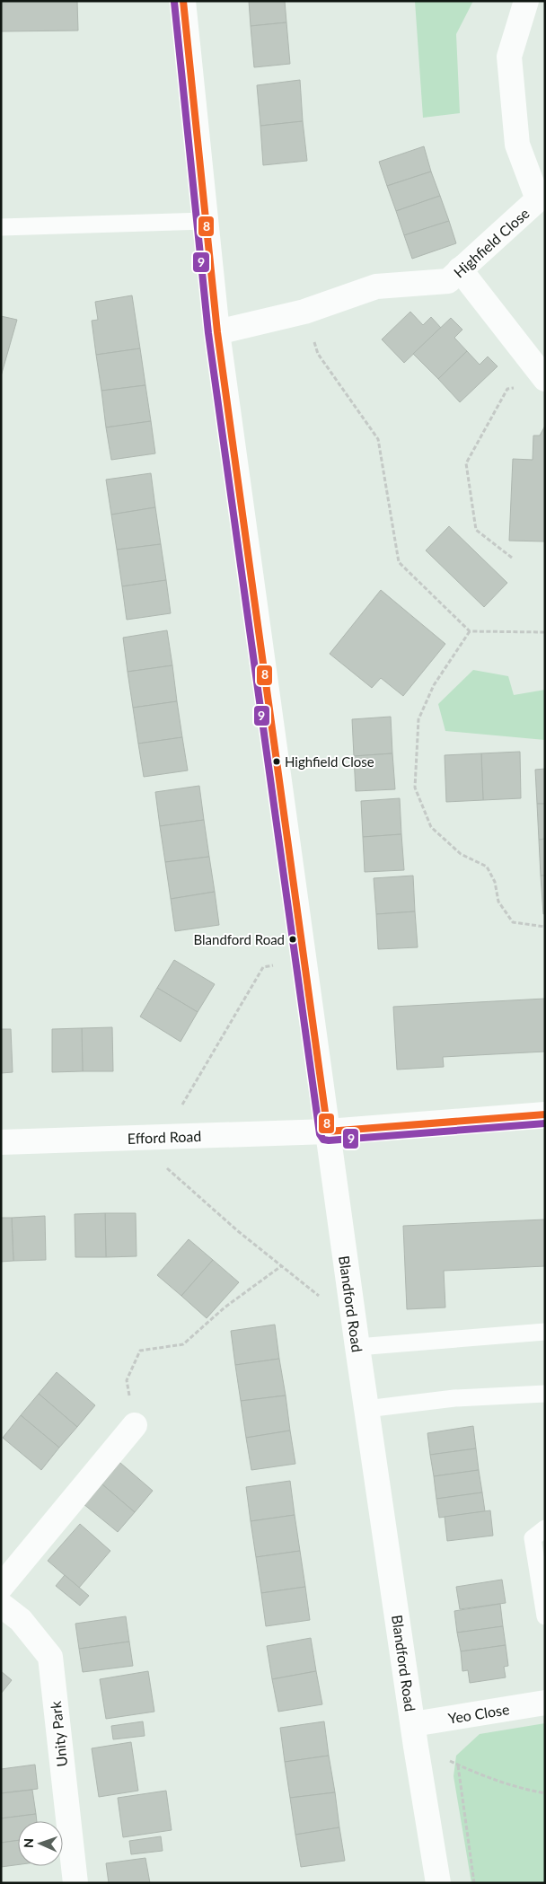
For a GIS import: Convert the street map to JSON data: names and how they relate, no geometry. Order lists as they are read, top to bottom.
{
  "streets": {
    "street": [
      "Highfield Close",
      "Efford Road",
      "Blandford Road",
      "Yeo Close",
      "Unity Park"
    ]
  },
  "crossings": [
    ["Highfield Close", "Blandford Road"],
    ["Efford Road", "Blandford Road"],
    ["Blandford Road", "Yeo Close"]
  ],
  "places": ["Highfield Close", "Blandford Road"],
  "lines": ["transit line 8", "transit line 9"],
  "north": "left"
}
